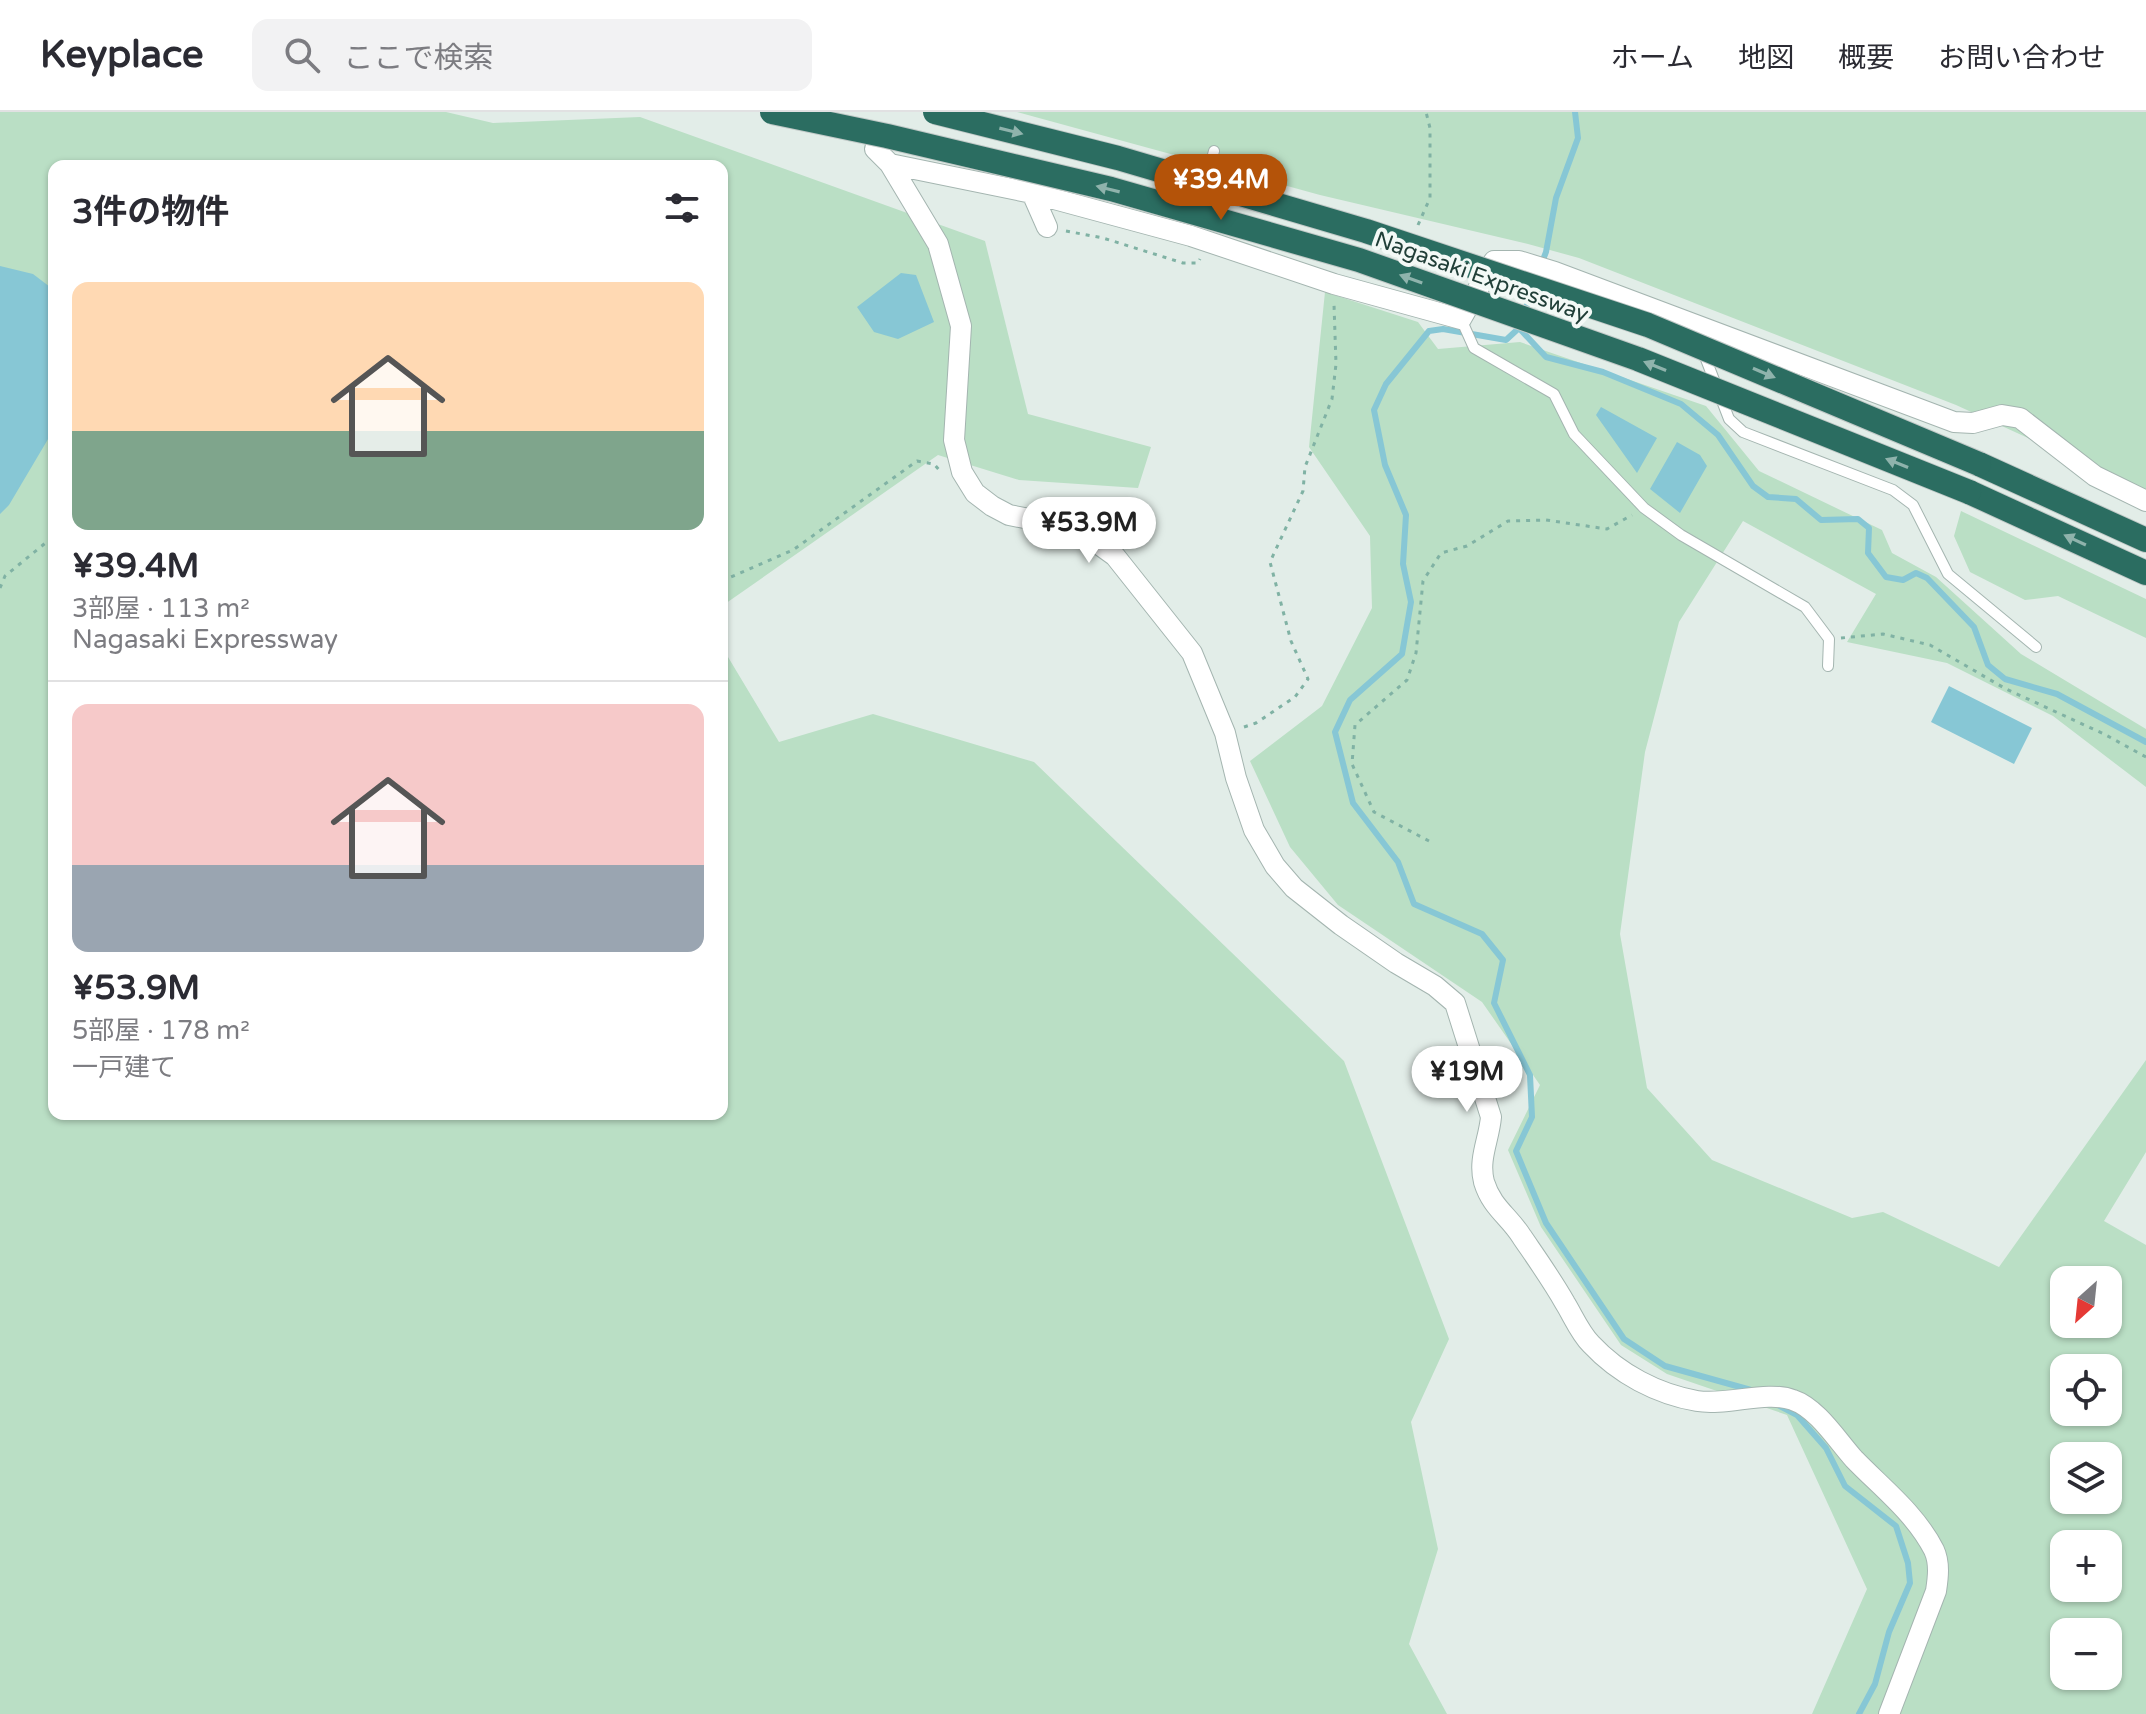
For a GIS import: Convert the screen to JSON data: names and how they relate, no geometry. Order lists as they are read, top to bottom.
{
  "streets": {
    "highway": ["Nagasaki Expressway"]
  },
  "north": "bottom left",
  "page": {
    "header": "Keyplace",
    "search": "ここで検索",
    "nav": [
      "ホーム",
      "地図",
      "概要",
      "お問い合わせ"
    ],
    "price": ["¥39.4M", "¥53.9M", "¥19M"],
    "heading": "3件の物件",
    "list": [
      {
        "name": "¥39.4M",
        "note": "3部屋 · 113 m² · Nagasaki Expressway"
      },
      {
        "name": "¥53.9M",
        "note": "5部屋 · 178 m² · 一戸建て"
      }
    ],
    "map_buttons": ["+", "−"]
  }
}
